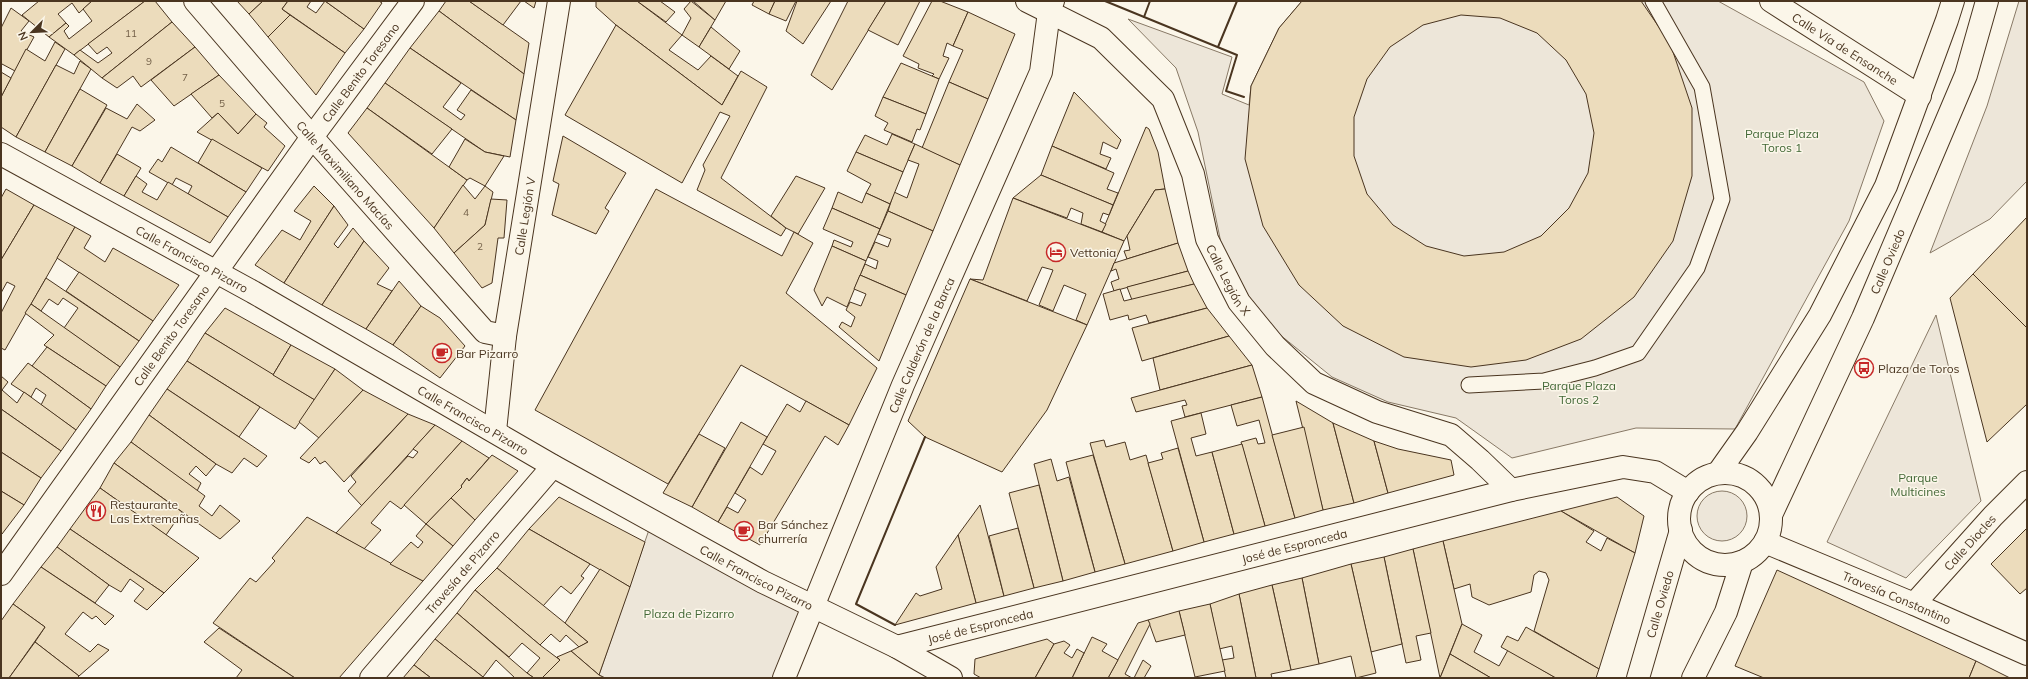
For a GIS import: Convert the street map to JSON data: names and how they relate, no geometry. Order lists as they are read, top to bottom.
{
  "streets": {
    "street": [
      "Calle Vía de Ensanche",
      "Calle Benito Toresano",
      "Calle Maximiliano Macías",
      "Calle Legión V",
      "Calle Francisco Pizarro",
      "Calle Oviedo",
      "Calle Legión X",
      "Calle Calderón de la Barca",
      "Calle Diocles",
      "José de Espronceda",
      "Travesía de Pizarro",
      "Travesía Constantino"
    ]
  },
  "crossings": [
    ["Calle Benito Toresano", "Calle Maximiliano Macías"],
    ["Calle Benito Toresano", "Calle Francisco Pizarro"],
    ["Calle Maximiliano Macías", "Calle Legión V"],
    ["Calle Legión V", "Calle Francisco Pizarro"],
    ["Calle Francisco Pizarro", "Calle Calderón de la Barca"],
    ["Calle Francisco Pizarro", "José de Espronceda"],
    ["Calle Francisco Pizarro", "Travesía de Pizarro"],
    ["Calle Oviedo", "José de Espronceda"],
    ["Calle Oviedo", "Travesía Constantino"],
    ["Calle Legión X", "Calle Calderón de la Barca"],
    ["Calle Legión X", "José de Espronceda"],
    ["Calle Diocles", "Travesía Constantino"],
    ["José de Espronceda", "Travesía Constantino"]
  ],
  "parks": [
    "Parque Plaza Toros 1",
    "Parque Plaza Toros 2",
    "Parque Multicines",
    "Plaza de Pizarro"
  ],
  "places": {
    "hotel": ["Vettonia"],
    "cafe": ["Bar Pizarro", "Bar Sánchez churrería"],
    "bus stop": ["Plaza de Toros"],
    "restaurant": ["Restaurante Las Extremañas"]
  },
  "house_numbers": [
    "11",
    "9",
    "7",
    "5",
    "4",
    "2"
  ],
  "north": "bottom left"
}
